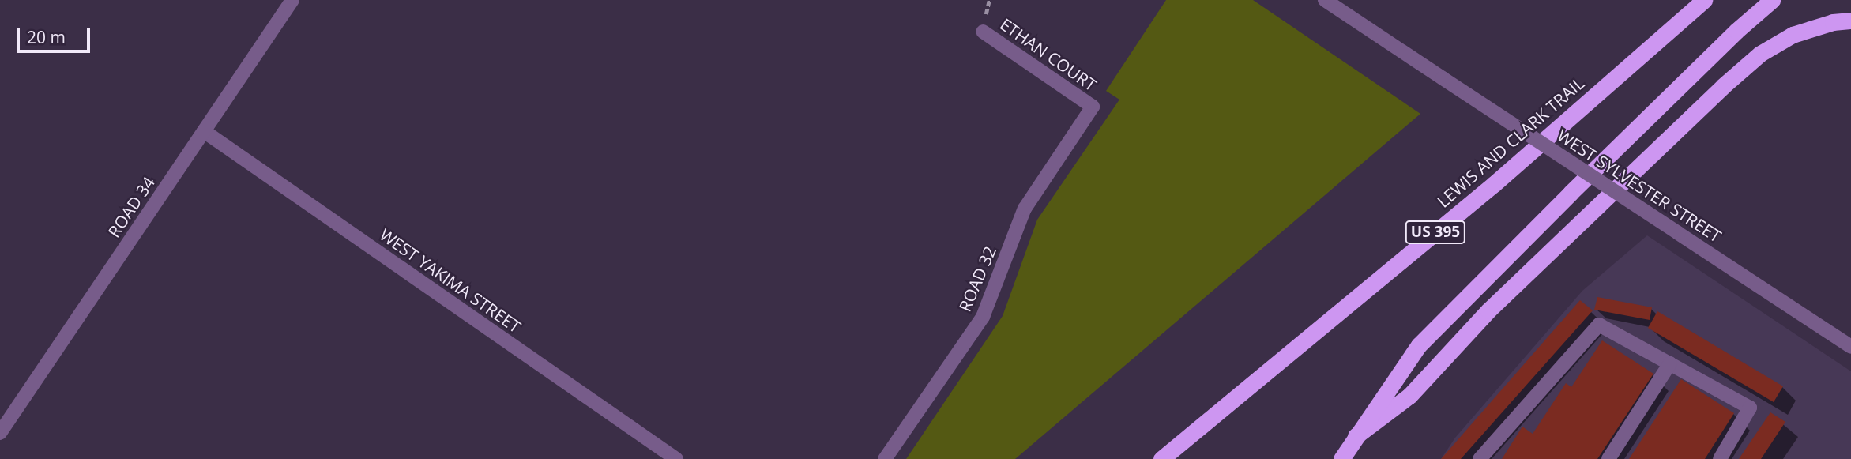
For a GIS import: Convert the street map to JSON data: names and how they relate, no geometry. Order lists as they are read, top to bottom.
{
  "streets": {
    "highway": ["LEWIS AND CLARK TRAIL", "US 395"],
    "street": [
      "ETHAN COURT",
      "WEST SYLVESTER STREET",
      "ROAD 34",
      "ROAD 32",
      "WEST YAKIMA STREET"
    ]
  },
  "crossings": [
    ["ETHAN COURT", "ROAD 32"],
    ["ROAD 34", "WEST YAKIMA STREET"]
  ],
  "scale_bar": "20 m"
}
